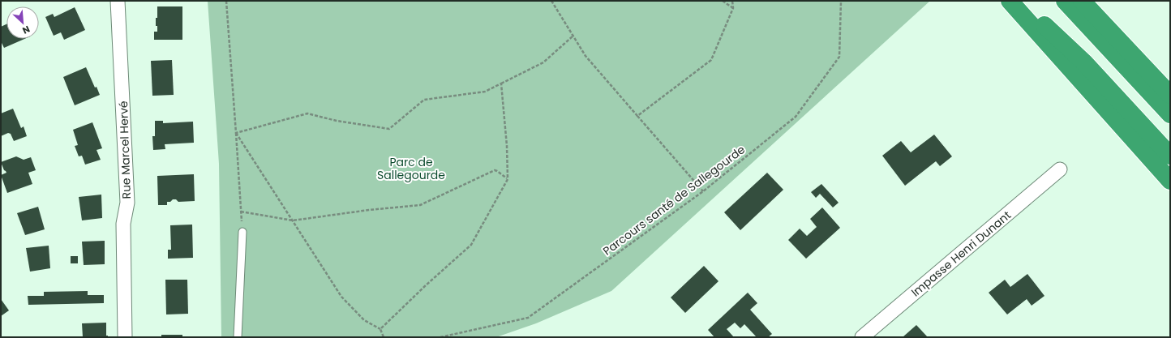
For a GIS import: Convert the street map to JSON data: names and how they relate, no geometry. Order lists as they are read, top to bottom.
{
  "streets": {
    "street": ["Rue Marcel Hervé", "Impasse Henri Dunant"],
    "path": ["Parcours santé de Sallegourde"]
  },
  "parks": ["Parc de Sallegourde"],
  "north": "bottom right"
}
